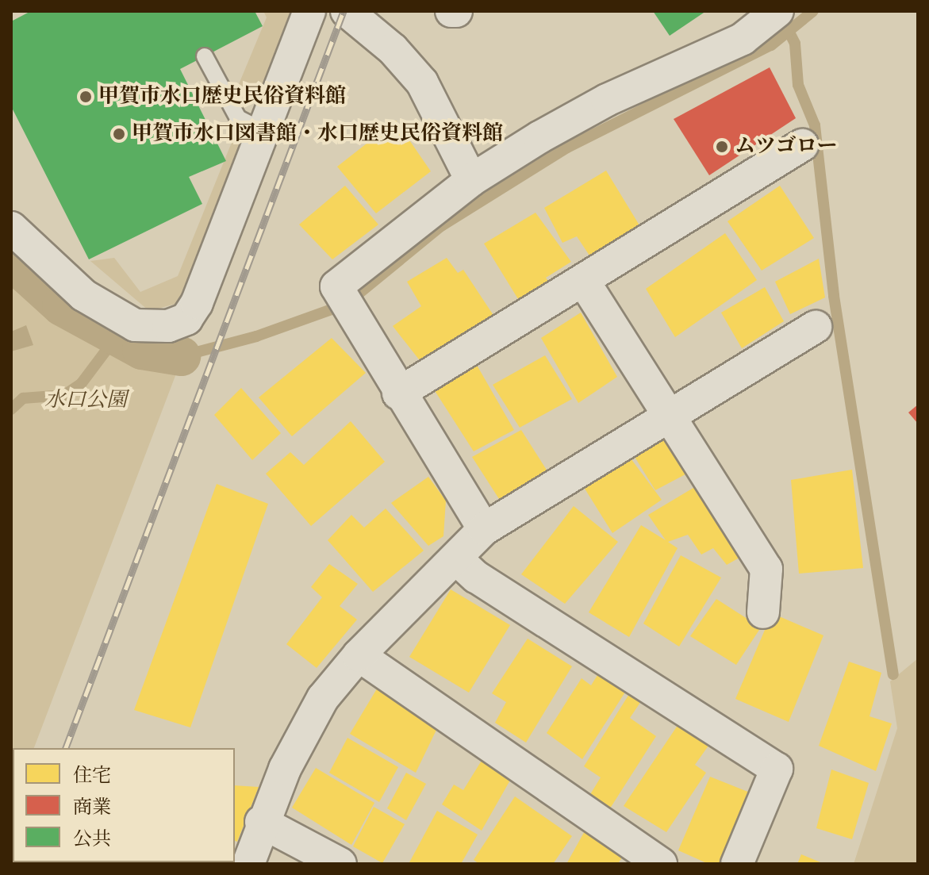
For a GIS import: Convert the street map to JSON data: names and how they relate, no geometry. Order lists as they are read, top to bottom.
{
  "parks": ["水口公園"],
  "places": ["甲賀市水口歴史民俗資料館", "甲賀市水口図書館・水口歴史民俗資料館", "ムツゴロー"],
  "legend": ["住宅", "商業", "公共"]
}
